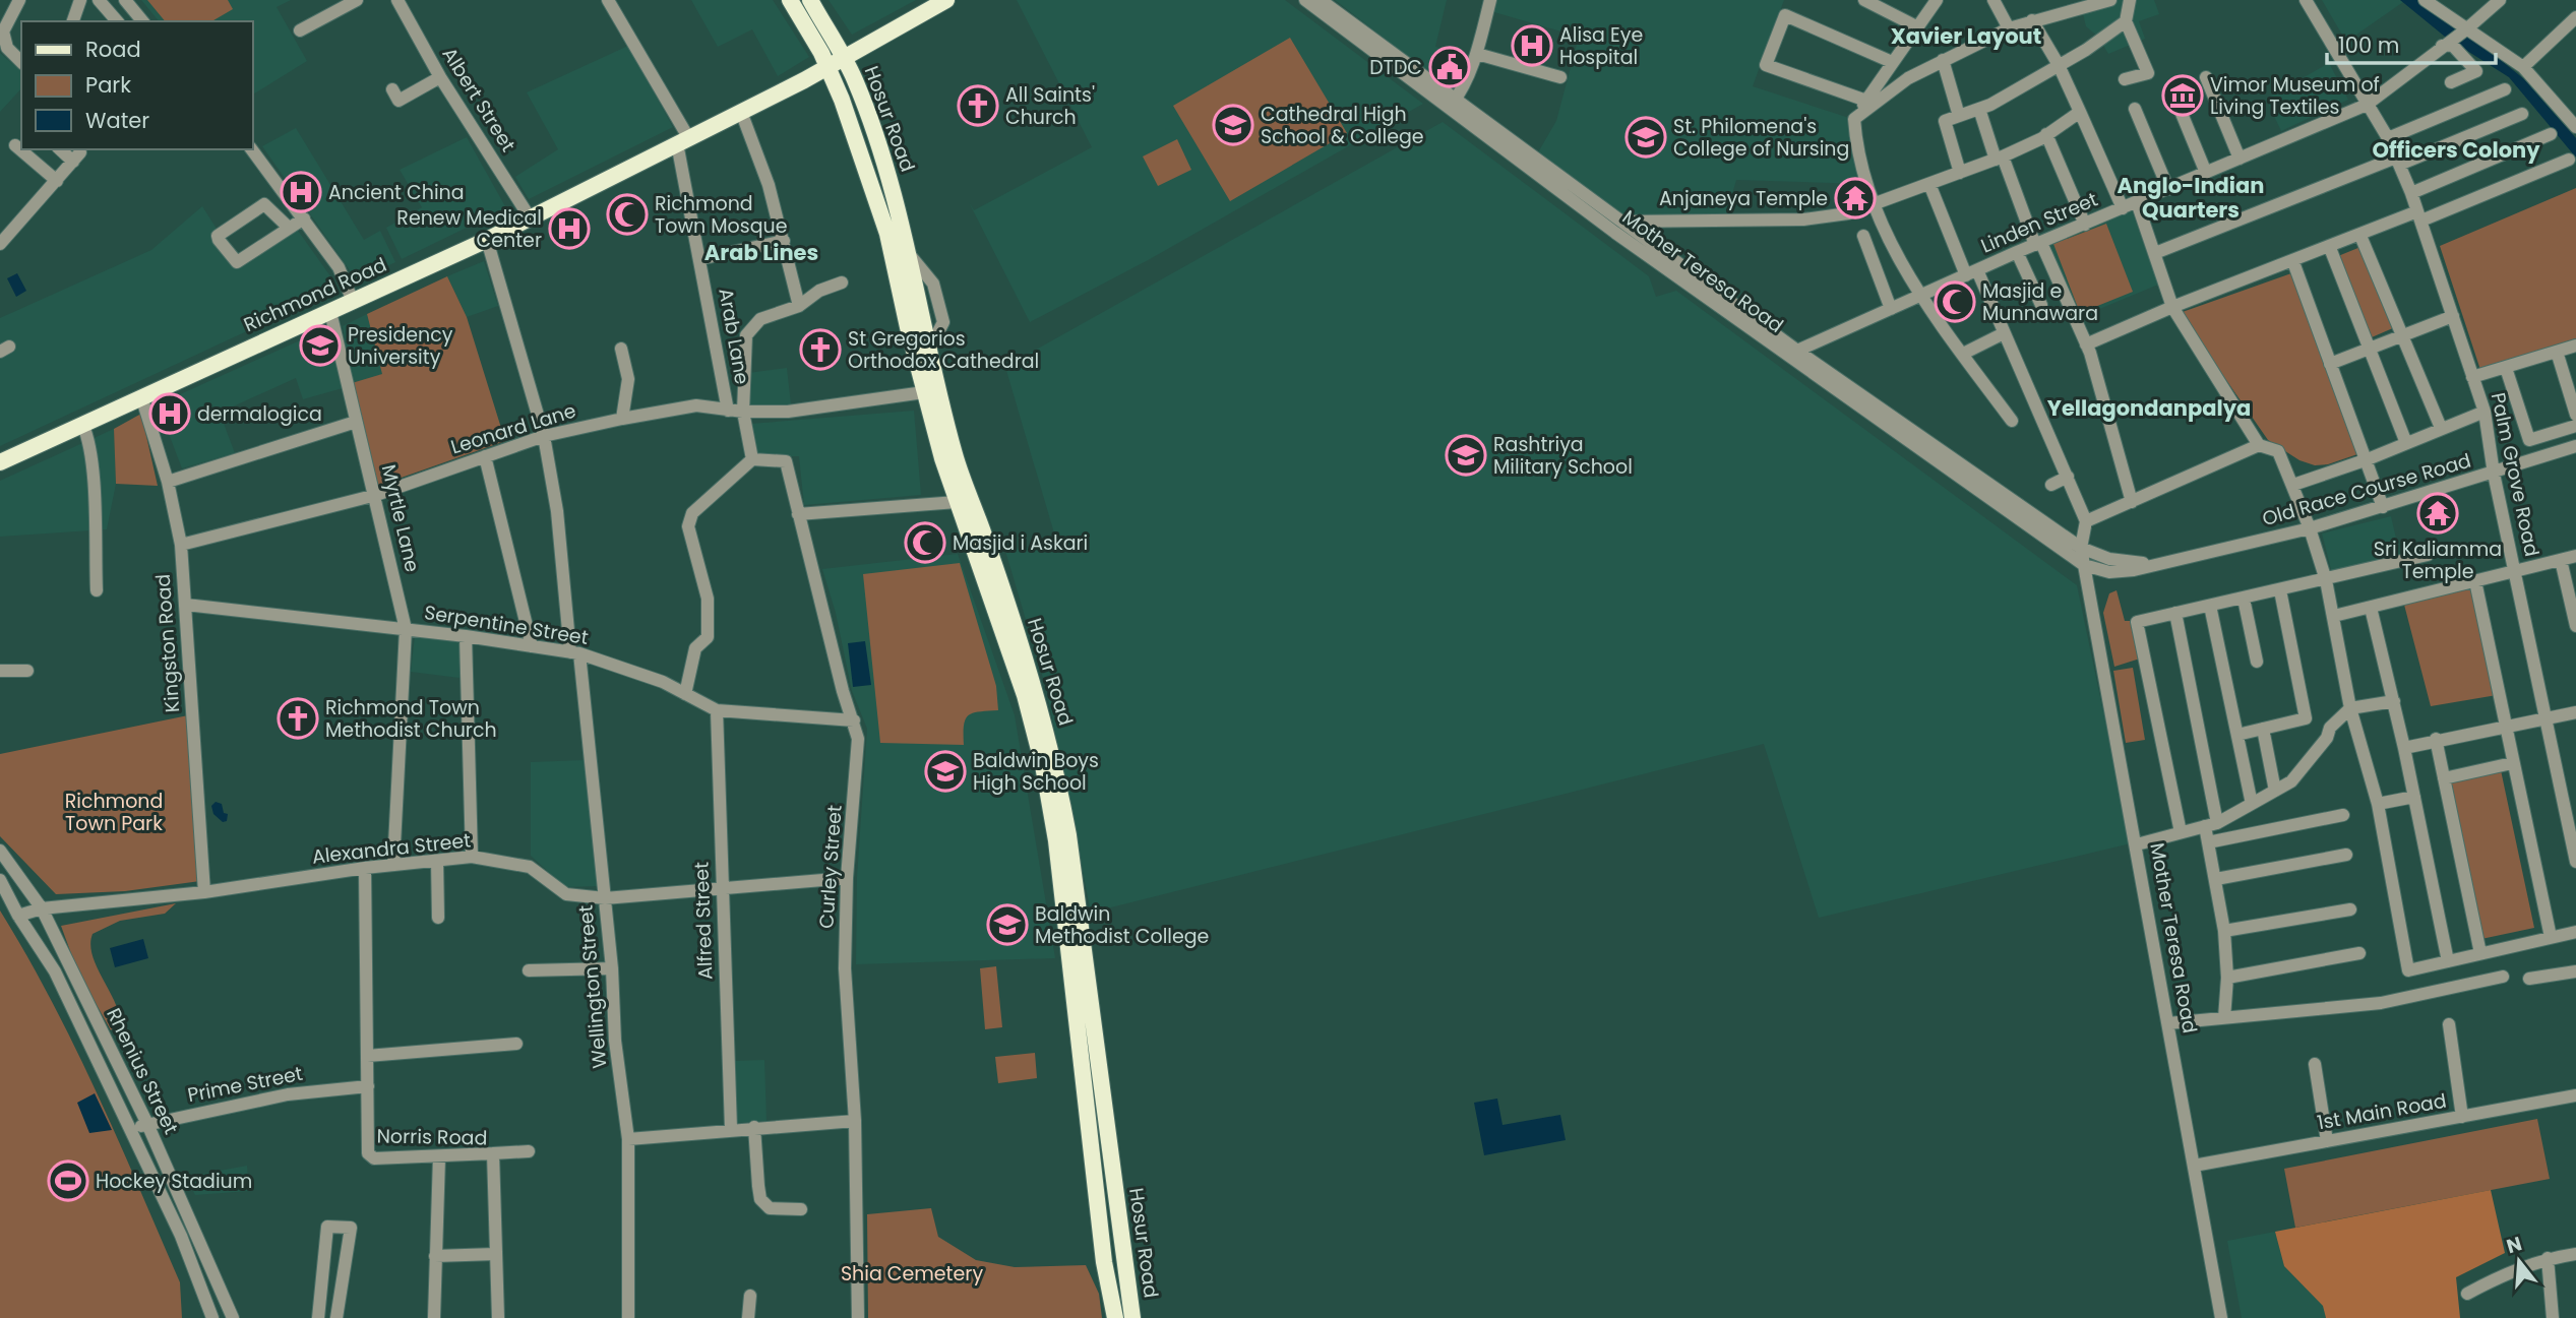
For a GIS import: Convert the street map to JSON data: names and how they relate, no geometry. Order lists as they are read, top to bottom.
{
  "streets": {
    "main road": ["Hosur Road", "Richmond Road"],
    "street": [
      "Albert Street",
      "Linden Street",
      "Mother Teresa Road",
      "Arab Lane",
      "Leonard Lane",
      "Palm Grove Road",
      "Old Race Course Road",
      "Myrtle Lane",
      "Serpentine Street",
      "Kingston Road",
      "Alexandra Street",
      "Curley Street",
      "Alfred Street",
      "Wellington Street",
      "Rhenius Street",
      "Prime Street",
      "1st Main Road",
      "Norris Road"
    ]
  },
  "crossings": [
    ["Albert Street", "Richmond Road"],
    ["Hosur Road", "Richmond Road"],
    ["Hosur Road", "Leonard Lane"],
    ["Linden Street", "Mother Teresa Road"],
    ["Linden Street", "Palm Grove Road"],
    ["Mother Teresa Road", "Old Race Course Road"],
    ["Mother Teresa Road", "1st Main Road"],
    ["Richmond Road", "Arab Lane"],
    ["Richmond Road", "Myrtle Lane"],
    ["Richmond Road", "Kingston Road"],
    ["Richmond Road", "Wellington Street"],
    ["Arab Lane", "Leonard Lane"],
    ["Leonard Lane", "Myrtle Lane"],
    ["Leonard Lane", "Kingston Road"],
    ["Leonard Lane", "Wellington Street"],
    ["Palm Grove Road", "Old Race Course Road"],
    ["Myrtle Lane", "Serpentine Street"],
    ["Myrtle Lane", "Alexandra Street"],
    ["Serpentine Street", "Kingston Road"],
    ["Serpentine Street", "Curley Street"],
    ["Serpentine Street", "Alfred Street"],
    ["Serpentine Street", "Wellington Street"],
    ["Kingston Road", "Alexandra Street"],
    ["Alexandra Street", "Curley Street"],
    ["Alexandra Street", "Alfred Street"],
    ["Alexandra Street", "Wellington Street"],
    ["Alexandra Street", "Rhenius Street"],
    ["Alexandra Street", "Norris Road"],
    ["Rhenius Street", "Prime Street"],
    ["Prime Street", "Norris Road"]
  ],
  "districts": [
    "Xavier Layout",
    "Officers Colony",
    "Anglo-Indian Quarters",
    "Arab Lines",
    "Yellagondanpalya"
  ],
  "parks": ["Richmond Town Park", "Shia Cemetery"],
  "places": {
    "hospital": [
      "Alisa Eye Hospital",
      "Ancient China",
      "Renew Medical Center",
      "dermalogica"
    ],
    "public building": ["DTDC"],
    "museum": ["Vimor Museum of Living Textiles"],
    "church": ["All Saints' Church", "St Gregorios Orthodox Cathedral", "Richmond Town Methodist Church"],
    "school or university": [
      "Cathedral High School & College",
      "St. Philomena's College of Nursing",
      "Presidency University",
      "Rashtriya Military School",
      "Baldwin Boys High School",
      "Baldwin Methodist College"
    ],
    "temple": ["Anjaneya Temple", "Sri Kaliamma Temple"],
    "mosque": ["Richmond Town Mosque", "Masjid e Munnawara", "Masjid i Askari"],
    "sports": ["Hockey Stadium"]
  },
  "legend": ["Road", "Park", "Water"],
  "scale_bar": "100 m",
  "north": "top"
}
